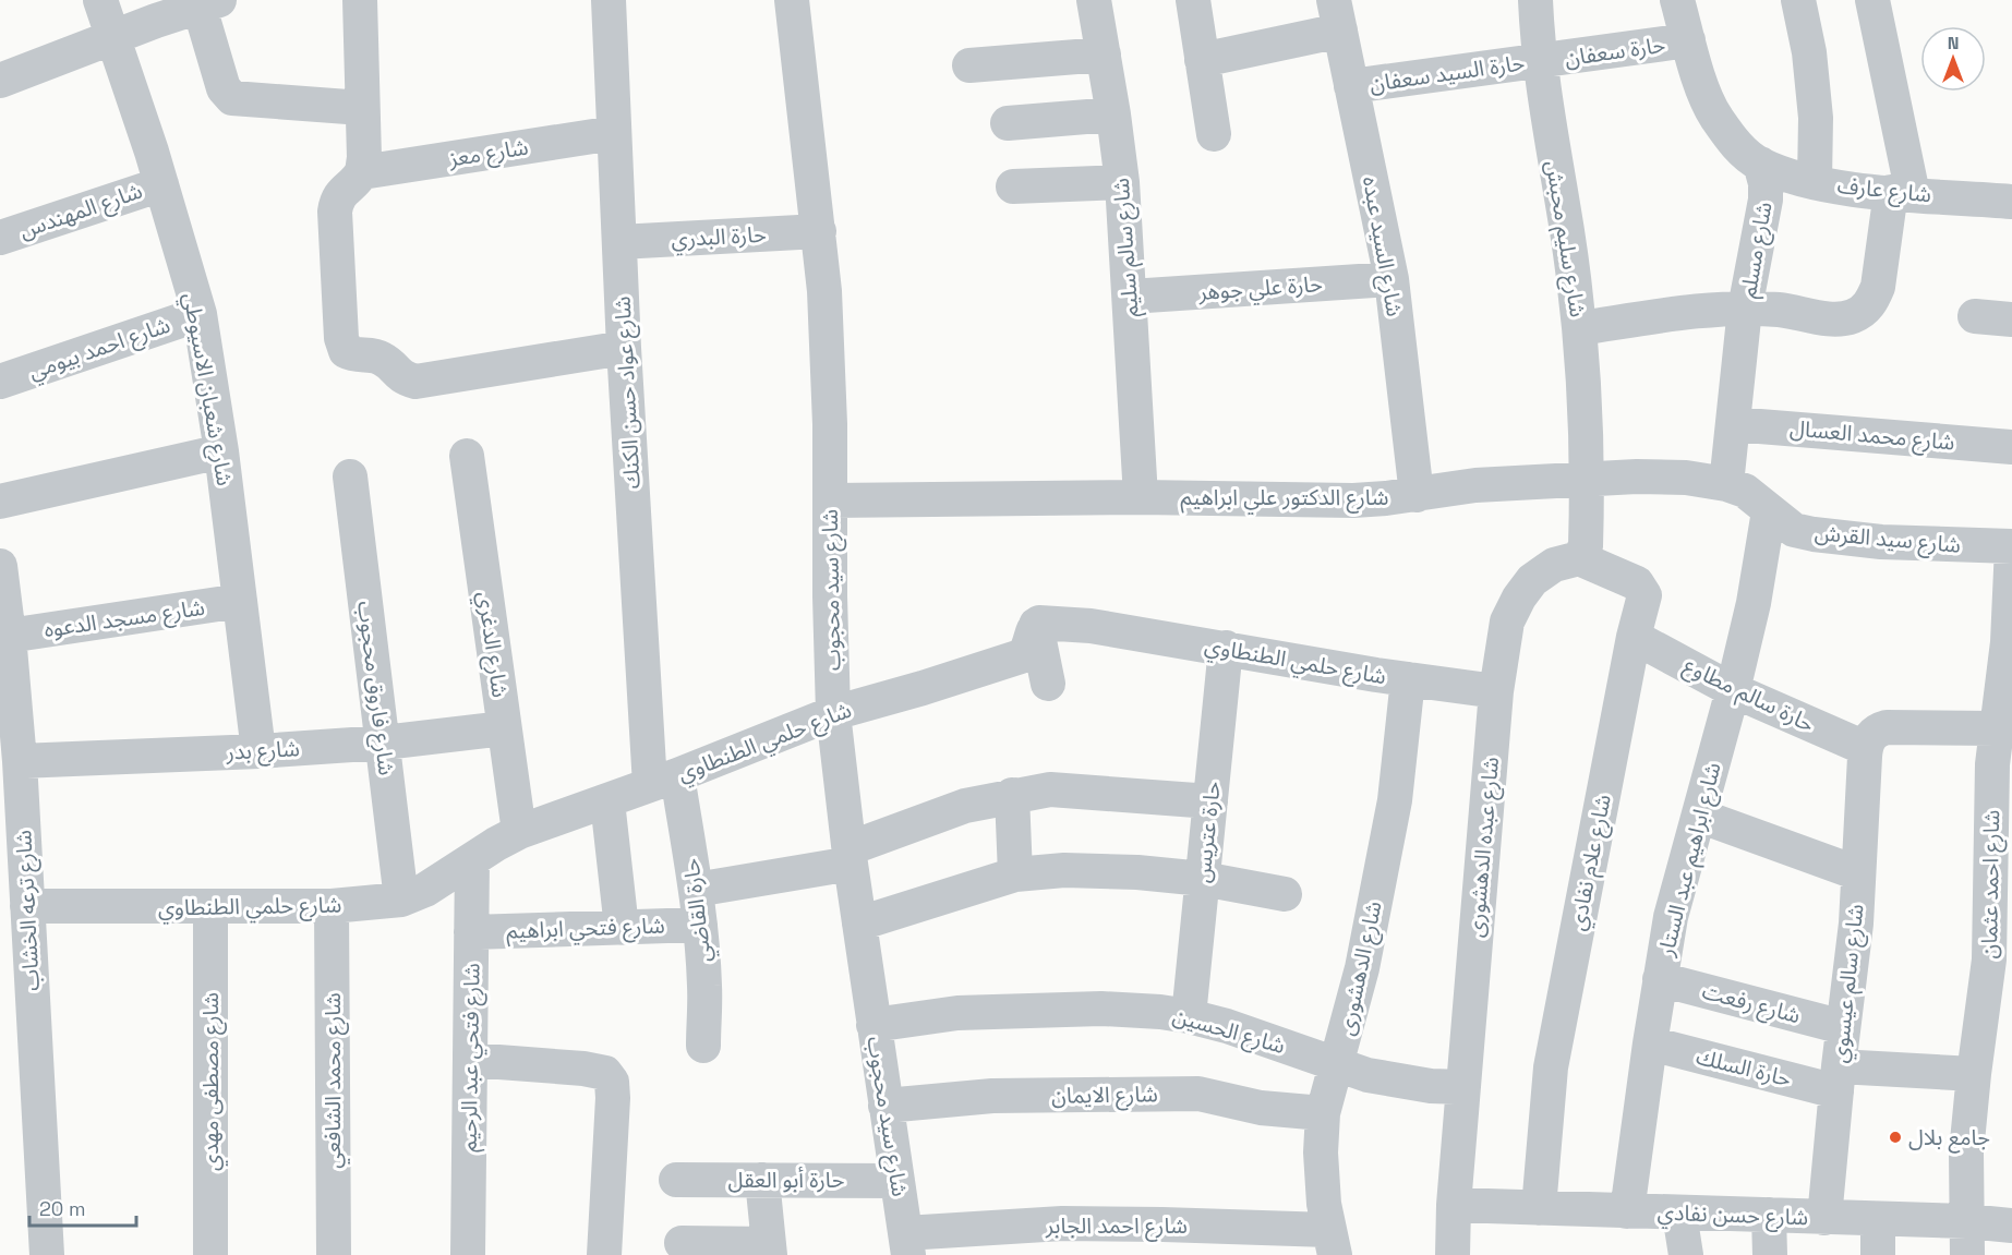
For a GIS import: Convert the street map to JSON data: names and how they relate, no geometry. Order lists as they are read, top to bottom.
{
  "streets": {
    "street": [
      "حارة سعفان",
      "حارة السيد سعفان",
      "شارع معز",
      "شارع عارف",
      "شارع المهندس",
      "حارة البدري",
      "شارع سليم محبش",
      "شارع السيد عبده",
      "شارع سالم سليم",
      "شارع مسلم",
      "حارة علي جوهر",
      "شارع احمد بيومي",
      "شارع شعبان الاسيوطي",
      "شارع عواد حسن الكنك",
      "شارع محمد العسال",
      "شارع الدكتور علي ابراهيم",
      "شارع سيد القرش",
      "شارع سيد محجوب",
      "شارع مسجد الدعوه",
      "شارع الدغري",
      "شارع حلمي الطنطاوي",
      "شارع فاروق محجوب",
      "حارة سالم مطاوع",
      "شارع بدر",
      "حارة عتريس",
      "شارع عبده الدهشورى",
      "شارع ابراهيم عبد الستار",
      "شارع علام نفادي",
      "شارع احمد عثمان",
      "شارع ترعه الخشاب",
      "حارة القاضي",
      "شارع فتحي ابراهيم",
      "شارع الدهشورى",
      "شارع سالم عيسوي",
      "شارع رفعت",
      "شارع الحسين",
      "شارع فتحي عبد الرحيم",
      "حارة السلك",
      "شارع محمد الشافعي",
      "شارع مصطفى مهدي",
      "شارع الايمان",
      "حارة أبو العقل",
      "شارع حسن نفادي",
      "شارع احمد الجابر"
    ]
  },
  "crossings": [
    ["حارة سعفان", "حارة السيد سعفان"],
    ["حارة سعفان", "شارع سليم محبش"],
    ["حارة السيد سعفان", "شارع سليم محبش"],
    ["حارة السيد سعفان", "شارع السيد عبده"],
    ["شارع معز", "شارع عواد حسن الكنك"],
    ["شارع عارف", "شارع مسلم"],
    ["شارع المهندس", "شارع شعبان الاسيوطي"],
    ["حارة البدري", "شارع عواد حسن الكنك"],
    ["حارة البدري", "شارع سيد محجوب"],
    ["شارع سليم محبش", "شارع الدكتور علي ابراهيم"],
    ["شارع السيد عبده", "حارة علي جوهر"],
    ["شارع السيد عبده", "شارع الدكتور علي ابراهيم"],
    ["شارع سالم سليم", "حارة علي جوهر"],
    ["شارع سالم سليم", "شارع الدكتور علي ابراهيم"],
    ["شارع مسلم", "شارع محمد العسال"],
    ["شارع مسلم", "شارع الدكتور علي ابراهيم"],
    ["شارع احمد بيومي", "شارع شعبان الاسيوطي"],
    ["شارع شعبان الاسيوطي", "شارع مسجد الدعوه"],
    ["شارع شعبان الاسيوطي", "شارع بدر"],
    ["شارع عواد حسن الكنك", "شارع حلمي الطنطاوي"],
    ["شارع عواد حسن الكنك", "حارة القاضي"],
    ["شارع الدكتور علي ابراهيم", "شارع سيد القرش"],
    ["شارع الدكتور علي ابراهيم", "شارع سيد محجوب"],
    ["شارع الدكتور علي ابراهيم", "شارع ابراهيم عبد الستار"],
    ["شارع سيد القرش", "شارع ابراهيم عبد الستار"],
    ["شارع سيد القرش", "شارع احمد عثمان"],
    ["شارع سيد محجوب", "شارع حلمي الطنطاوي"],
    ["شارع سيد محجوب", "شارع الحسين"],
    ["شارع سيد محجوب", "شارع الايمان"],
    ["شارع سيد محجوب", "حارة أبو العقل"],
    ["شارع سيد محجوب", "شارع احمد الجابر"],
    ["شارع مسجد الدعوه", "شارع ترعه الخشاب"],
    ["شارع الدغري", "شارع حلمي الطنطاوي"],
    ["شارع الدغري", "شارع بدر"],
    ["شارع حلمي الطنطاوي", "شارع فاروق محجوب"],
    ["شارع حلمي الطنطاوي", "حارة عتريس"],
    ["شارع حلمي الطنطاوي", "شارع عبده الدهشورى"],
    ["شارع حلمي الطنطاوي", "شارع ترعه الخشاب"],
    ["شارع حلمي الطنطاوي", "حارة القاضي"],
    ["شارع حلمي الطنطاوي", "شارع الدهشورى"],
    ["شارع حلمي الطنطاوي", "شارع فتحي عبد الرحيم"],
    ["شارع حلمي الطنطاوي", "شارع محمد الشافعي"],
    ["شارع حلمي الطنطاوي", "شارع مصطفى مهدي"],
    ["شارع فاروق محجوب", "شارع بدر"],
    ["حارة سالم مطاوع", "شارع ابراهيم عبد الستار"],
    ["حارة سالم مطاوع", "شارع علام نفادي"],
    ["حارة سالم مطاوع", "شارع سالم عيسوي"],
    ["شارع بدر", "شارع ترعه الخشاب"],
    ["حارة عتريس", "شارع الحسين"],
    ["شارع عبده الدهشورى", "شارع علام نفادي"],
    ["شارع عبده الدهشورى", "شارع الحسين"],
    ["شارع عبده الدهشورى", "شارع حسن نفادي"],
    ["شارع ابراهيم عبد الستار", "شارع رفعت"],
    ["شارع ابراهيم عبد الستار", "حارة السلك"],
    ["شارع ابراهيم عبد الستار", "شارع حسن نفادي"],
    ["شارع علام نفادي", "شارع حسن نفادي"],
    ["شارع احمد عثمان", "حارة السلك"],
    ["شارع احمد عثمان", "شارع حسن نفادي"],
    ["حارة القاضي", "شارع فتحي ابراهيم"],
    ["شارع فتحي ابراهيم", "شارع فتحي عبد الرحيم"],
    ["شارع الدهشورى", "شارع الحسين"],
    ["شارع الدهشورى", "شارع الايمان"],
    ["شارع الدهشورى", "شارع احمد الجابر"],
    ["شارع سالم عيسوي", "شارع رفعت"],
    ["شارع سالم عيسوي", "حارة السلك"],
    ["شارع سالم عيسوي", "شارع حسن نفادي"]
  ],
  "places": ["جامع بلال"],
  "scale_bar": "20 m",
  "north": "top"
}
